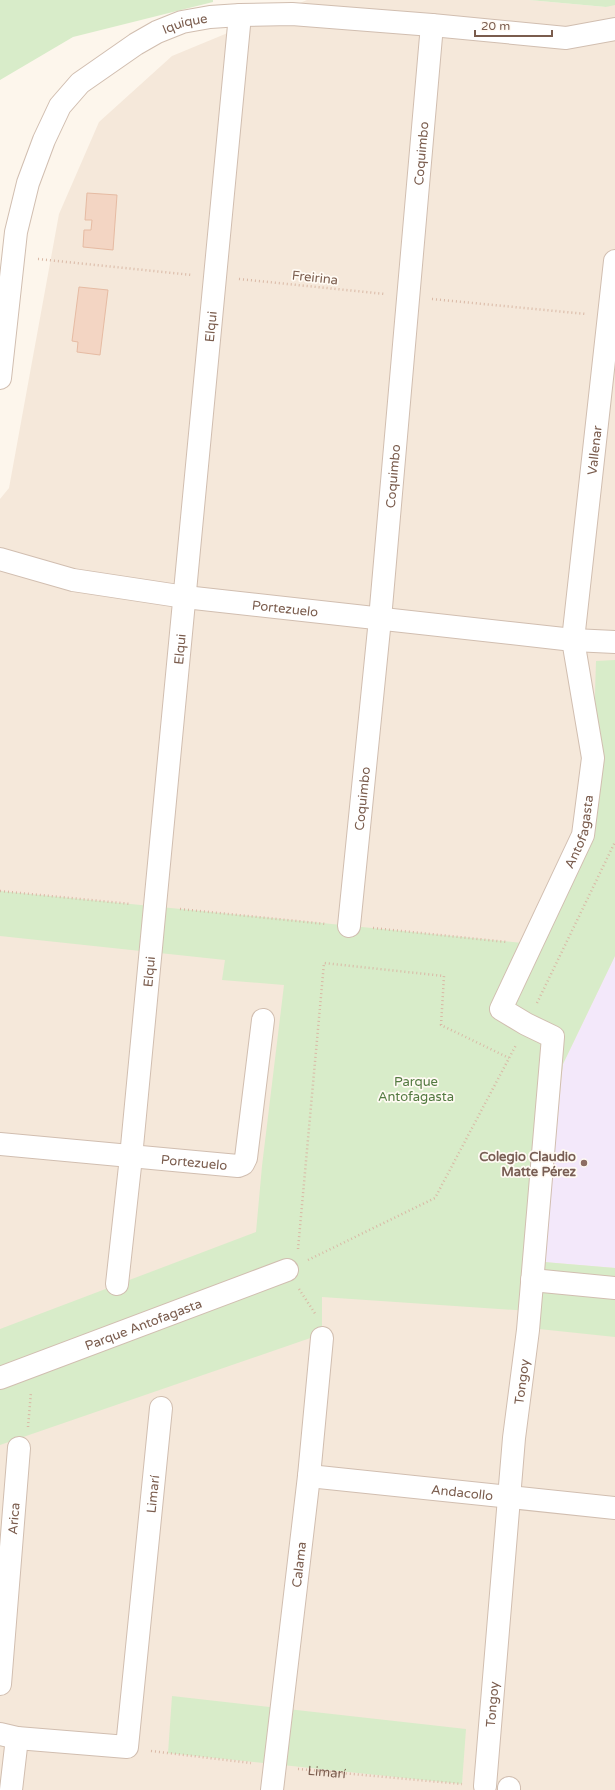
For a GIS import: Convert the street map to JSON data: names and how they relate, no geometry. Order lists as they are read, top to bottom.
{
  "streets": {
    "street": [
      "Iquique",
      "Coquimbo",
      "Elqui",
      "Vallenar",
      "Portezuelo",
      "Antofagasta",
      "Parque Antofagasta",
      "Tongoy",
      "Andacollo",
      "Limarí",
      "Arica",
      "Calama"
    ],
    "path": ["Freirina"]
  },
  "crossings": [
    ["Iquique", "Coquimbo"],
    ["Iquique", "Freirina"],
    ["Iquique", "Elqui"],
    ["Coquimbo", "Freirina"],
    ["Coquimbo", "Portezuelo"],
    ["Freirina", "Elqui"],
    ["Freirina", "Vallenar"],
    ["Elqui", "Portezuelo"],
    ["Vallenar", "Portezuelo"],
    ["Vallenar", "Antofagasta"],
    ["Portezuelo", "Antofagasta"],
    ["Antofagasta", "Tongoy"],
    ["Tongoy", "Andacollo"],
    ["Tongoy", "Limarí"],
    ["Andacollo", "Calama"],
    ["Limarí", "Calama"]
  ],
  "parks": ["Parque Antofagasta"],
  "places": ["Colegio Claudio Matte Pérez"],
  "scale_bar": "20 m"
}
